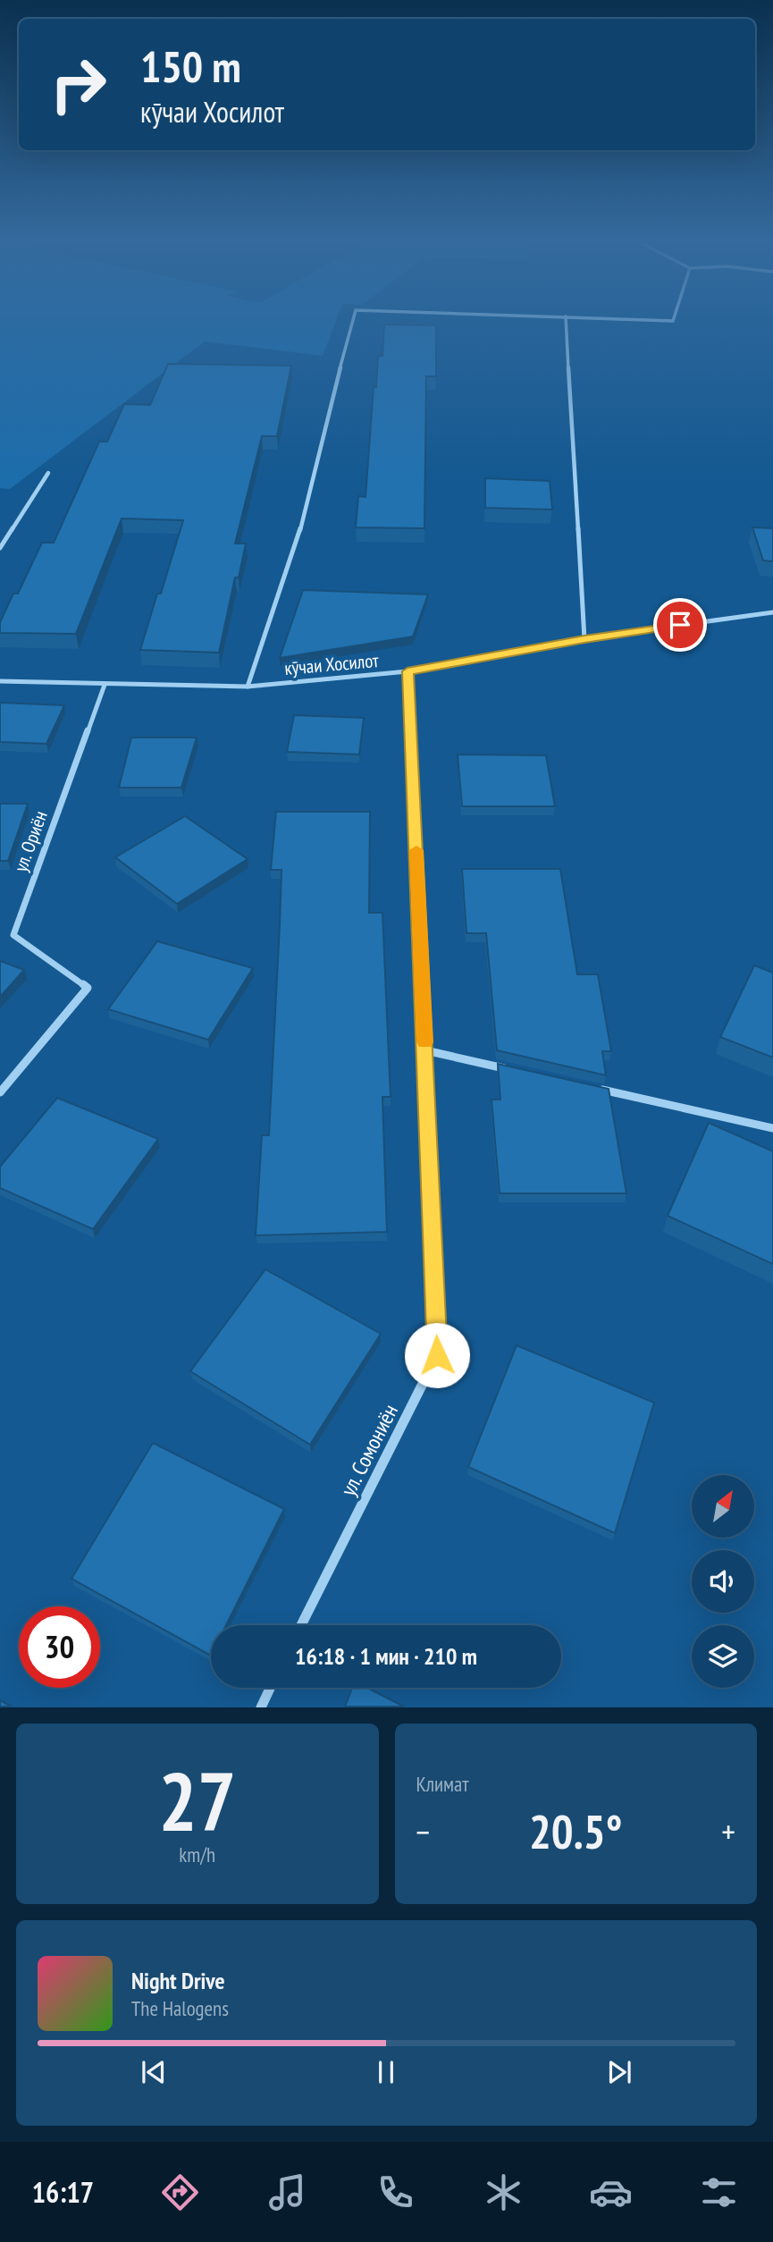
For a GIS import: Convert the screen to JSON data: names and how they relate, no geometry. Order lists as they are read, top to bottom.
{
  "streets": {
    "street": ["кӯчаи Хосилот", "ул. Ориён", "ул. Сомониён"]
  },
  "crossings": [
    ["кӯчаи Хосилот", "ул. Ориён"],
    ["кӯчаи Хосилот", "ул. Сомониён"]
  ],
  "north": "top right",
  "page": {
    "turn": ["150 m", "кӯчаи Хосилот"],
    "limit": "30",
    "trip": "16:18 · 1 мин · 210 m",
    "tile": [
      ["27", "km/h"],
      "Климат"
    ],
    "heat": ["−", "20.5°", "+"],
    "song": ["Night Drive", "The Halogens"],
    "tabs": "16:17"
  }
}
